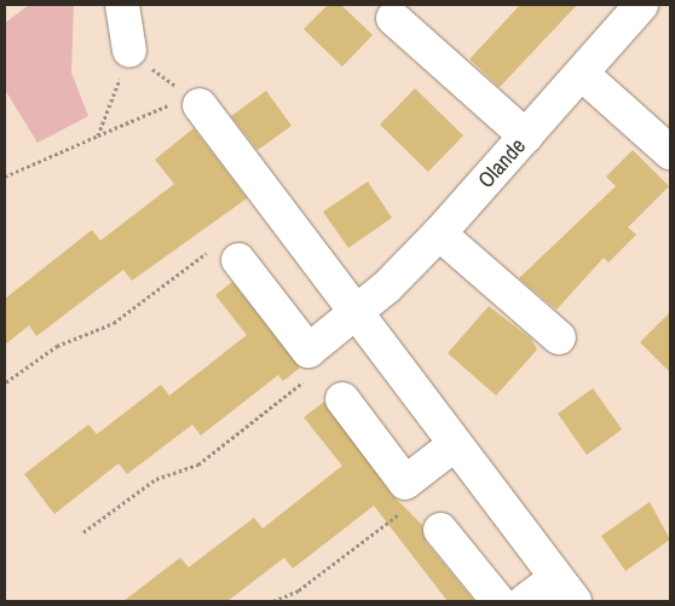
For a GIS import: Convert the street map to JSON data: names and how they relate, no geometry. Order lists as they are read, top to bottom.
{
  "streets": {
    "street": ["Olande"]
  }
}
